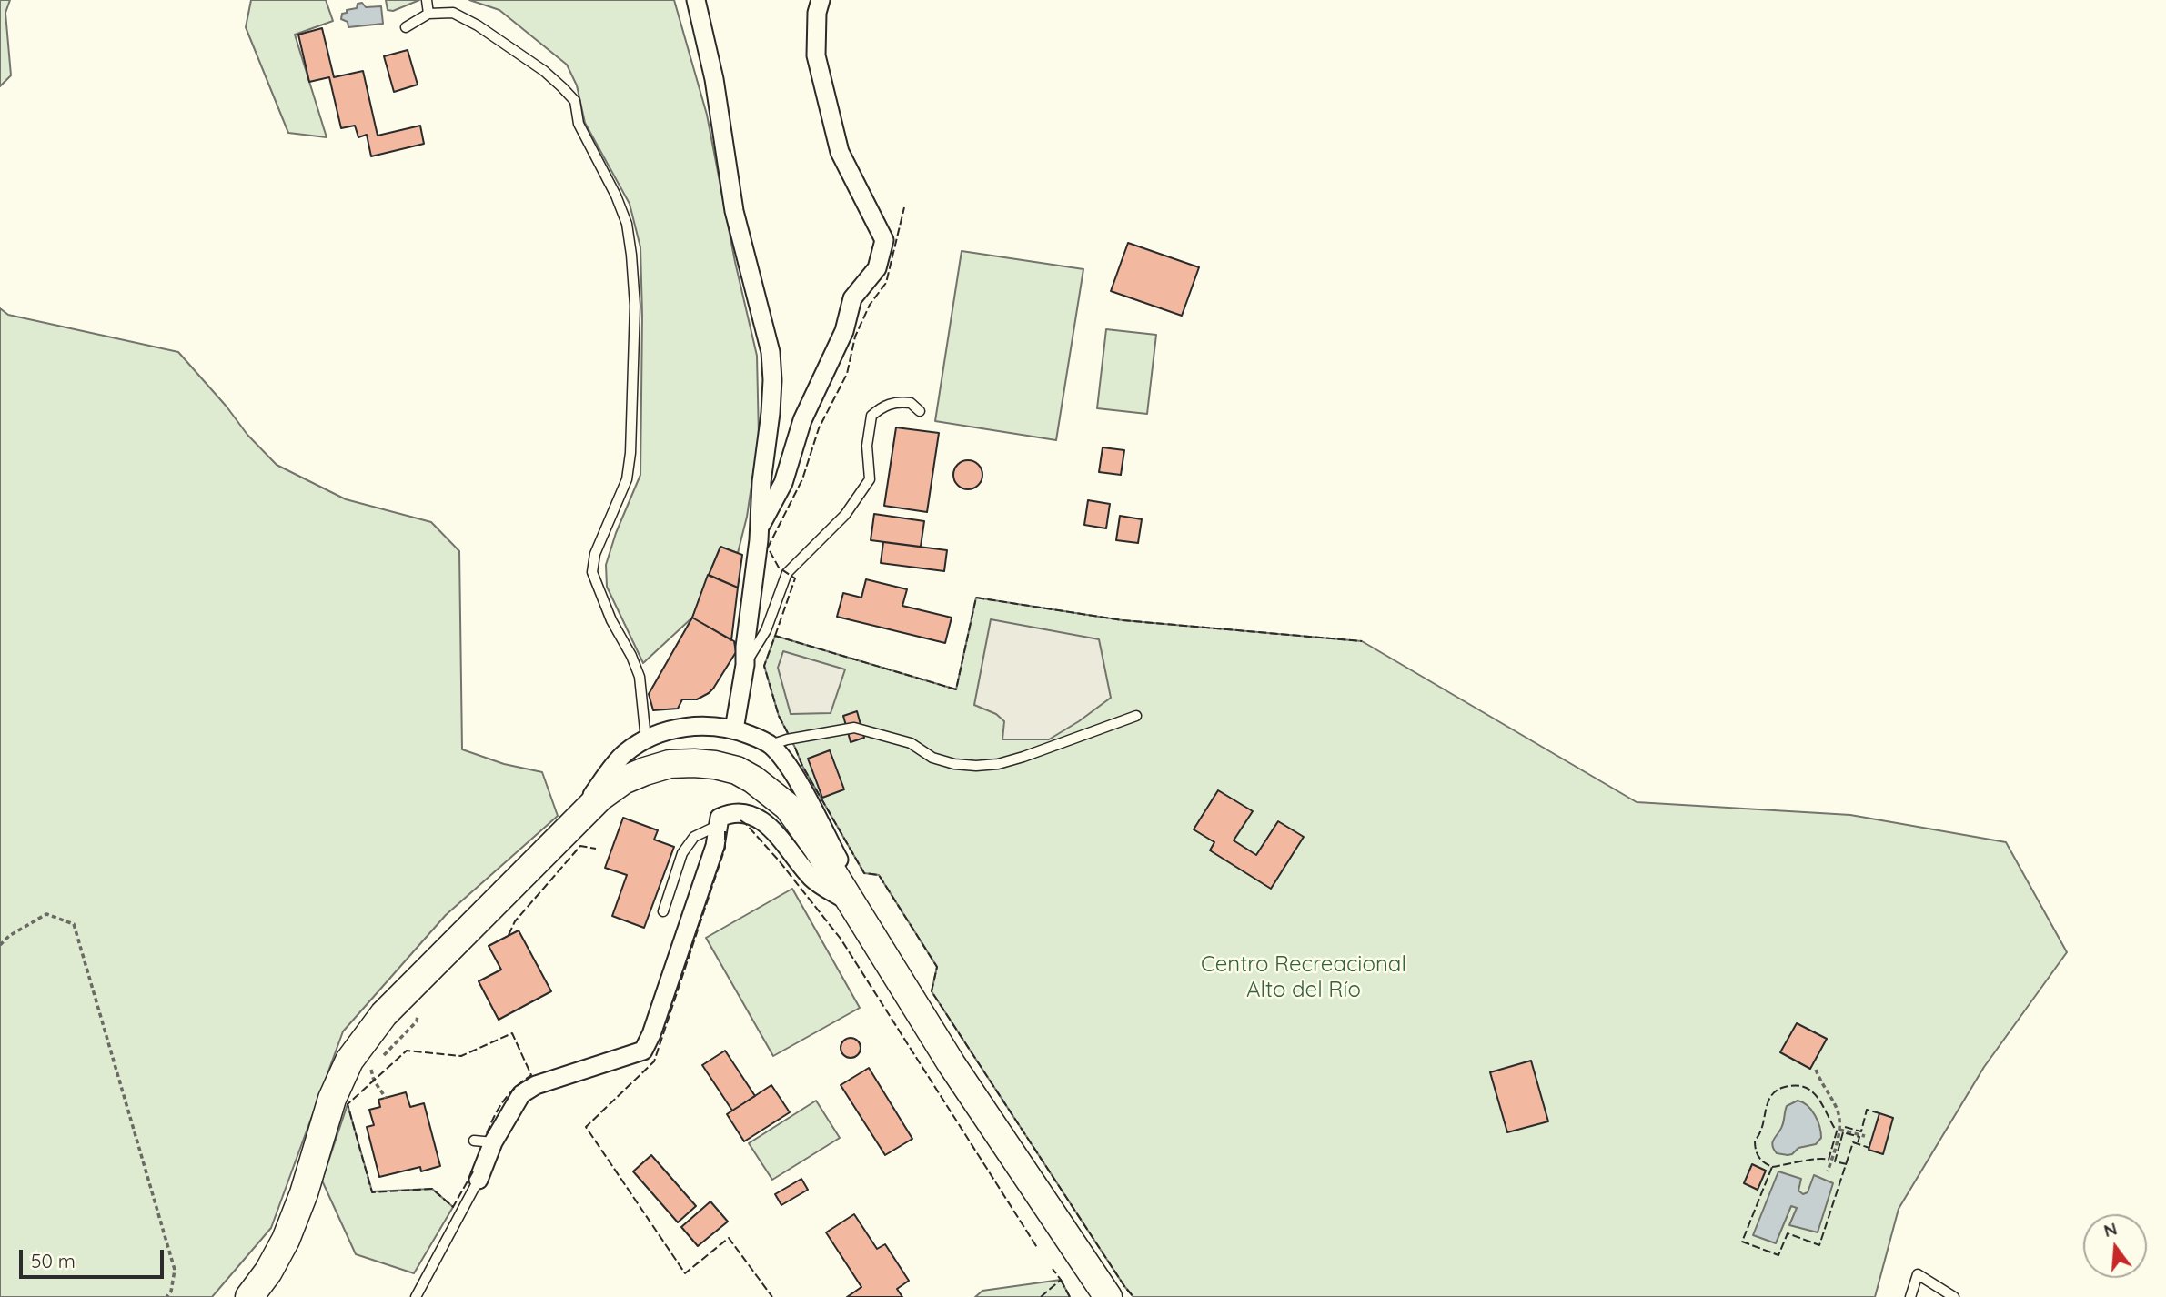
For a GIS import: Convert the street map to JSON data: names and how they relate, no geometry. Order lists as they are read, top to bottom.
{
  "parks": ["Centro Recreacional Alto del Río"],
  "scale_bar": "50 m",
  "north": "top"
}
